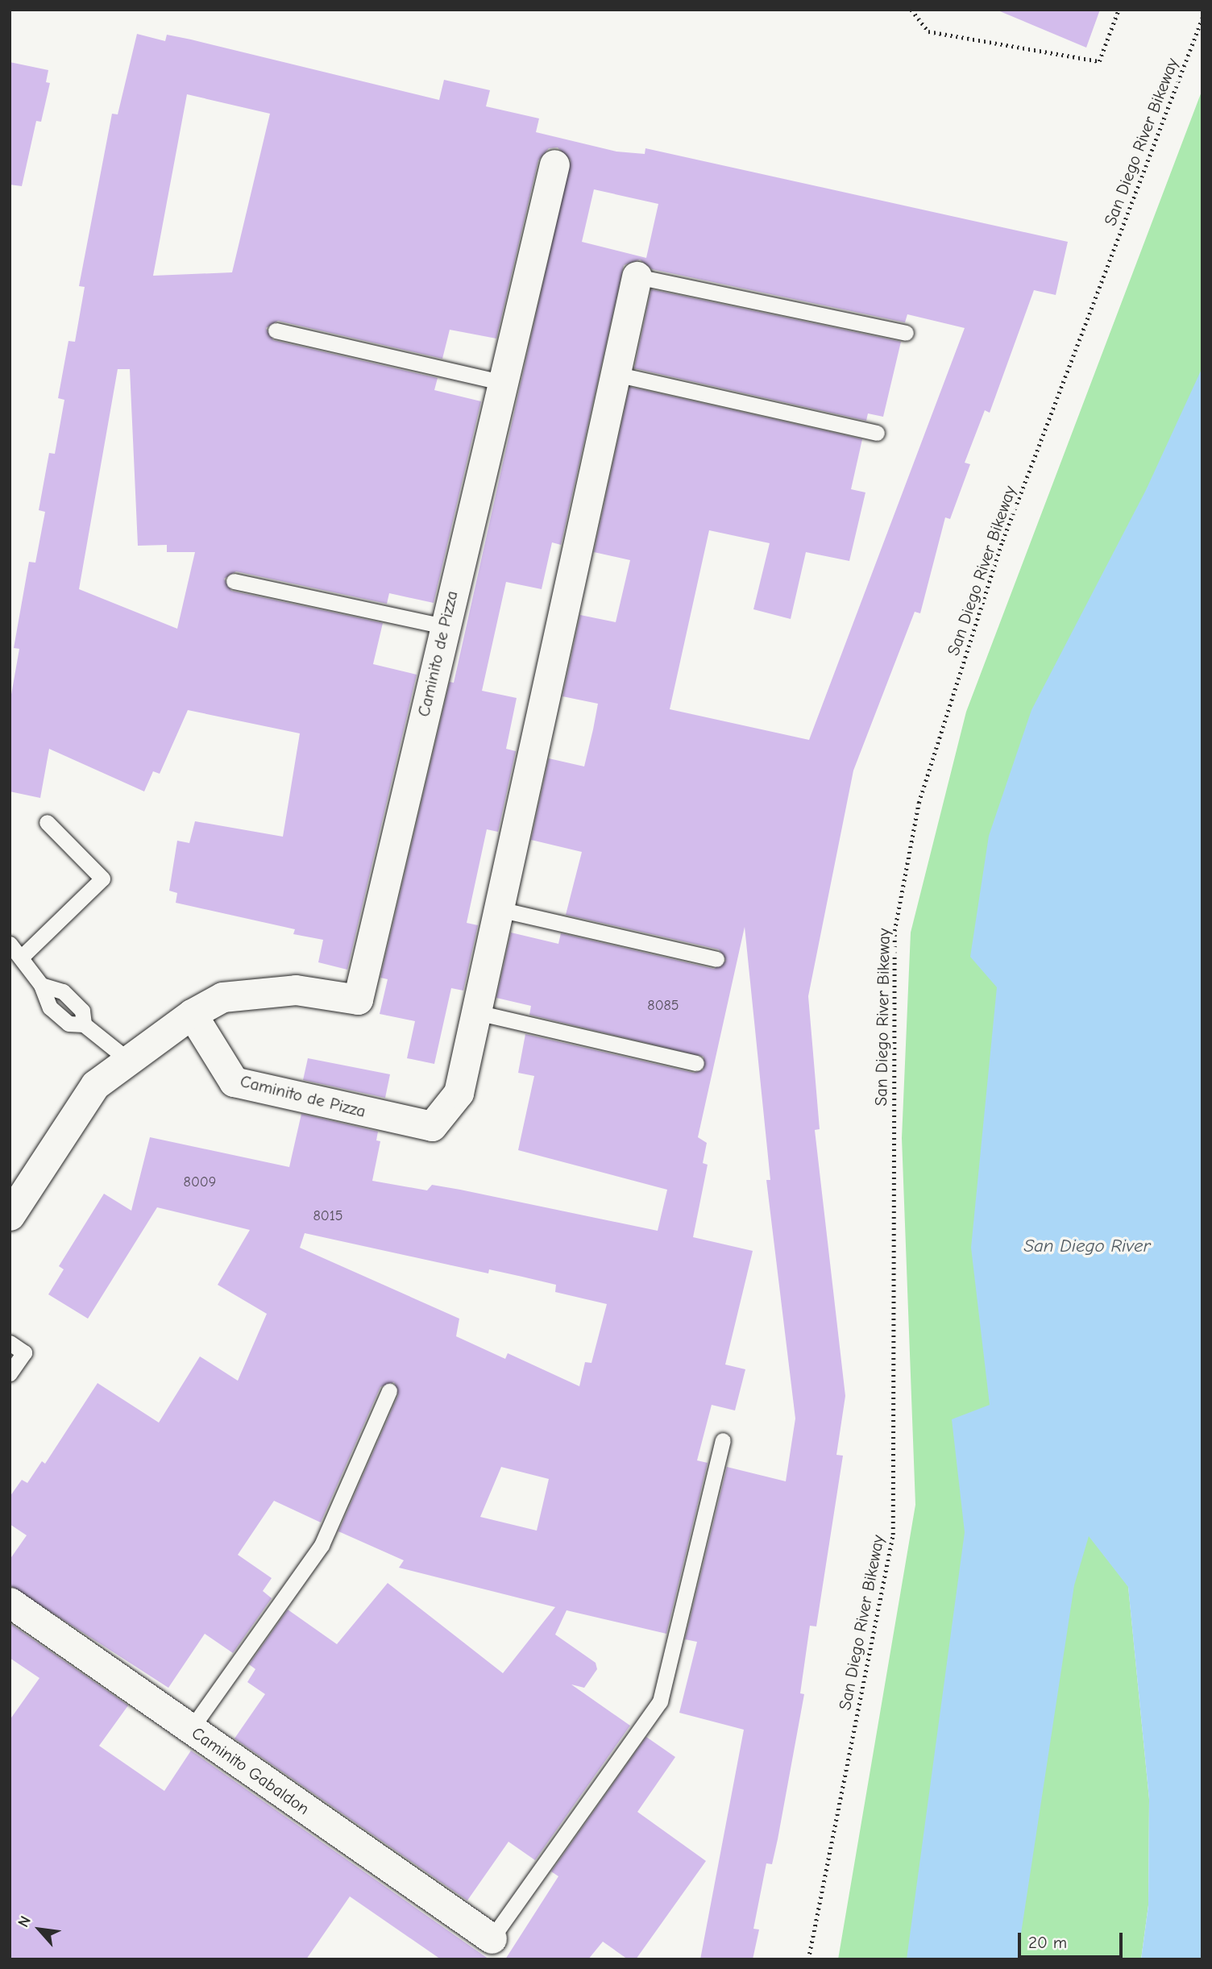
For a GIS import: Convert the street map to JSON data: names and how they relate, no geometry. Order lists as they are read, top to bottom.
{
  "streets": {
    "street": ["Caminito de Pizza", "Caminito Gabaldon"],
    "path": ["San Diego River Bikeway"]
  },
  "water": ["San Diego River"],
  "house_numbers": ["8085", "8009", "8015"],
  "scale_bar": "20 m",
  "north": "top left"
}
